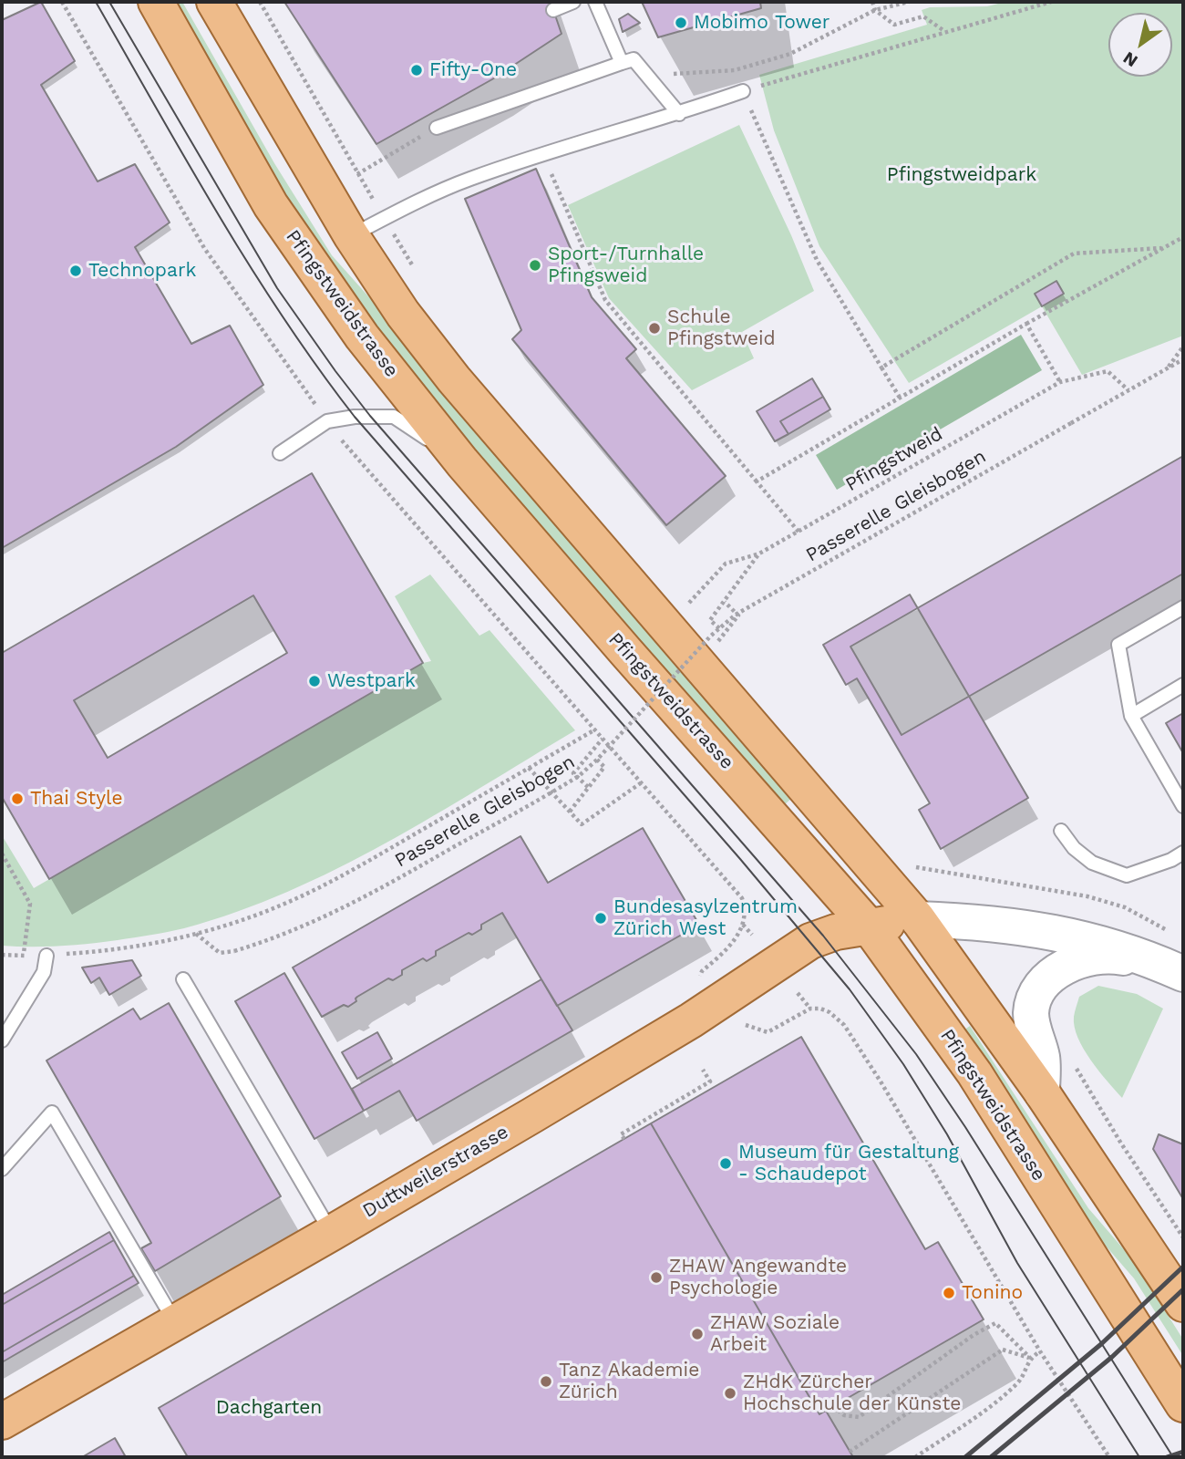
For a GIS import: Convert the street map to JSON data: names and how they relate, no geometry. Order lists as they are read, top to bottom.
{
  "streets": {
    "main road": ["Pfingstweidstrasse", "Duttweilerstrasse"],
    "path": ["Pfingstweid", "Passerelle Gleisbogen"]
  },
  "crossings": [
    ["Pfingstweidstrasse", "Duttweilerstrasse"],
    ["Pfingstweid", "Passerelle Gleisbogen"]
  ],
  "parks": ["Pfingstweidpark", "Dachgarten"],
  "places": [
    "Mobimo Tower",
    "Fifty-One",
    "Sport-/Turnhalle Pfingsweid",
    "Technopark",
    "Schule Pfingstweid",
    "Westpark",
    "Thai Style",
    "Bundesasylzentrum Zürich West",
    "Museum für Gestaltung - Schaudepot",
    "ZHAW Angewandte Psychologie",
    "Tonino",
    "ZHAW Soziale Arbeit",
    "Tanz Akademie Zürich",
    "ZHdK Zürcher Hochschule der Künste"
  ],
  "north": "bottom left"
}
